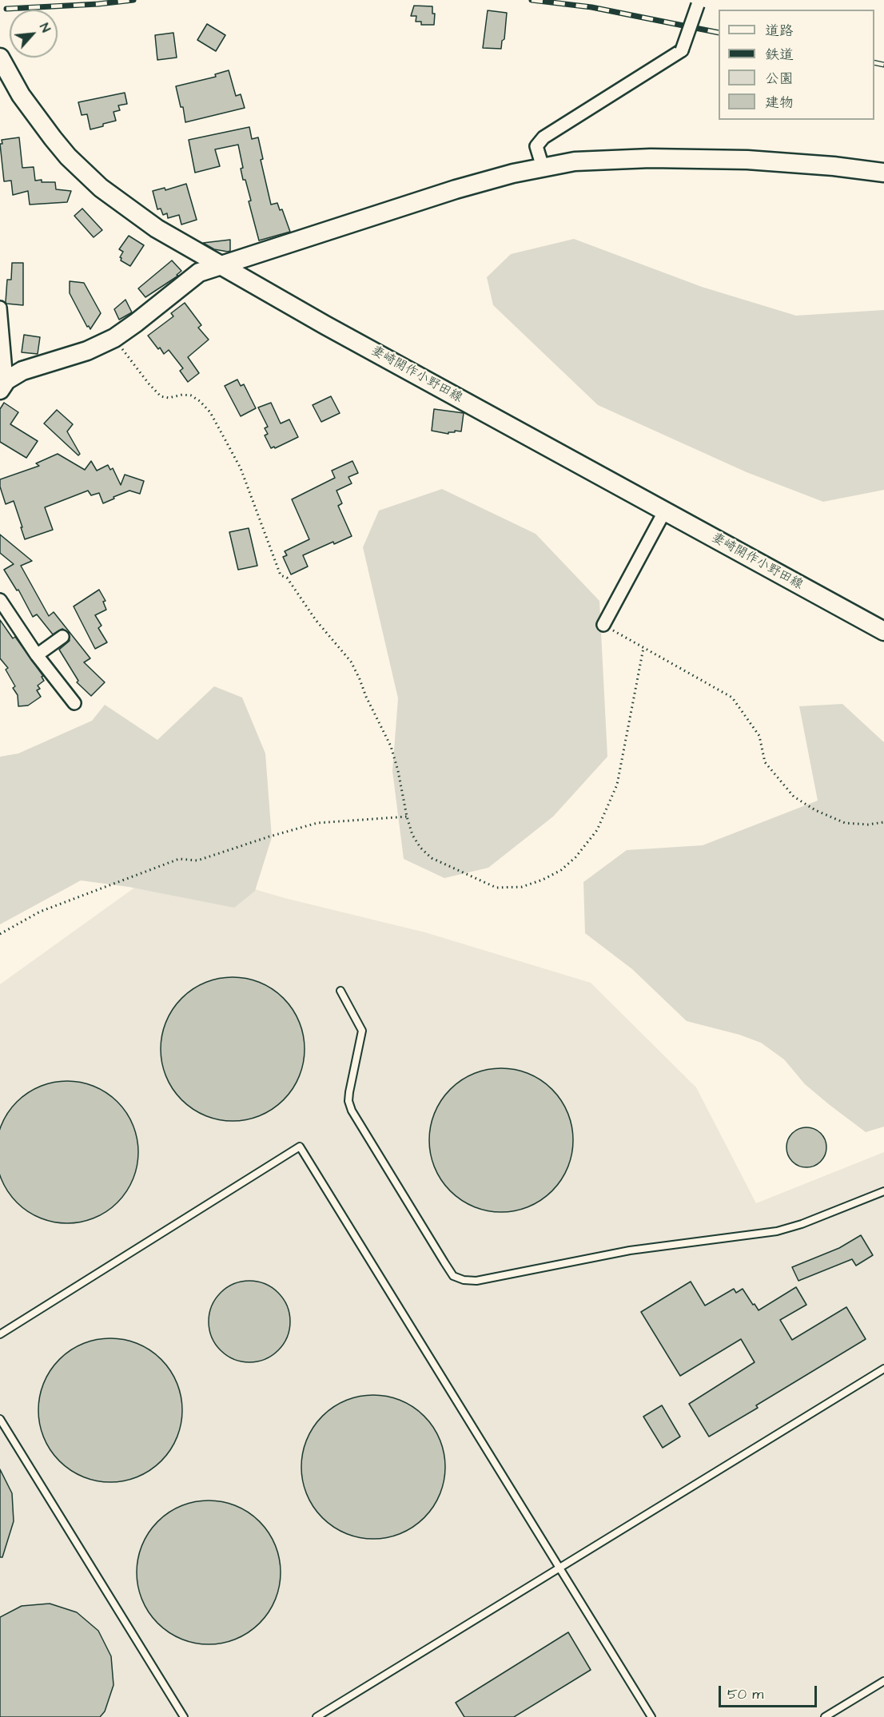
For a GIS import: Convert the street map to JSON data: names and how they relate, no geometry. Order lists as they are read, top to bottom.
{
  "streets": {
    "main road": ["妻崎開作小野田線"]
  },
  "legend": [
    "道路",
    "鉄道",
    "公園",
    "建物"
  ],
  "scale_bar": "50 m",
  "north": "top right"
}
